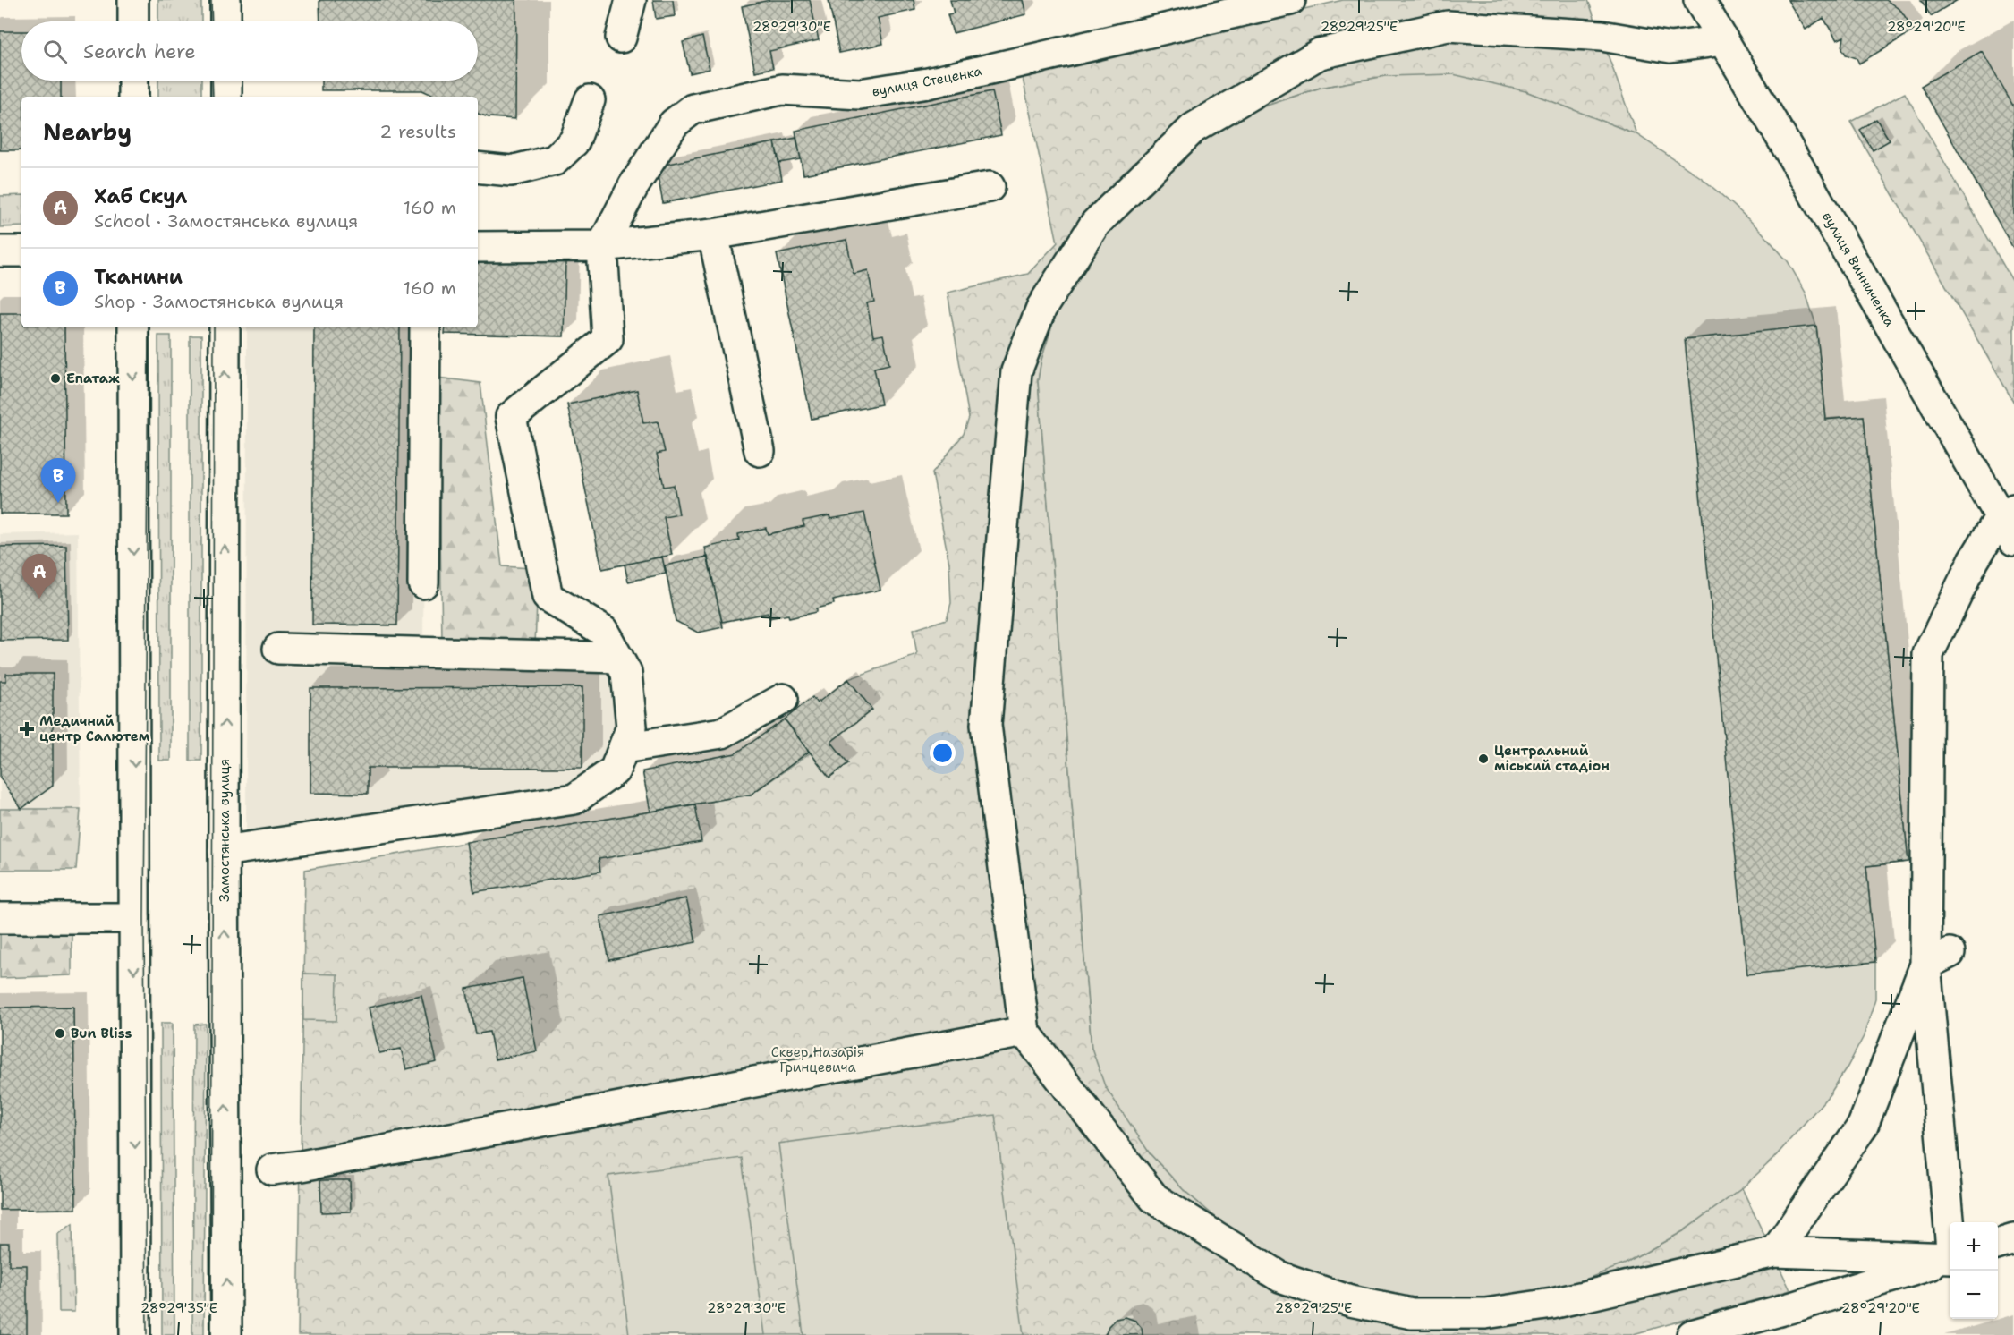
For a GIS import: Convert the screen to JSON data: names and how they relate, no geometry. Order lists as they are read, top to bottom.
{
  "streets": {
    "main road": ["вулиця Стеценка", "вулиця Винниченка", "Замостянська вулиця"]
  },
  "parks": ["Сквер Назарія Гринцевича"],
  "places": {
    "other": ["Епатаж", "Центральний міський стадіон", "Bun Bliss"],
    "health": ["Медичний центр Салютем"]
  },
  "page": {
    "search": "Search here",
    "heading": ["Nearby", "2 results"],
    "list": [
      {
        "mark": "A",
        "name": "Хаб Скул",
        "note": "School · Замостянська вулиця",
        "value": "160 m"
      },
      {
        "mark": "B",
        "name": "Тканини",
        "note": "Shop · Замостянська вулиця",
        "value": "160 m"
      }
    ],
    "pins": ["B", "A"],
    "map_buttons": ["+", "−"]
  },
  "coordinates": [
    "28°29'30\"E",
    "28°29'25\"E",
    "28°29'20\"E",
    "28°29'35\"E"
  ]
}
